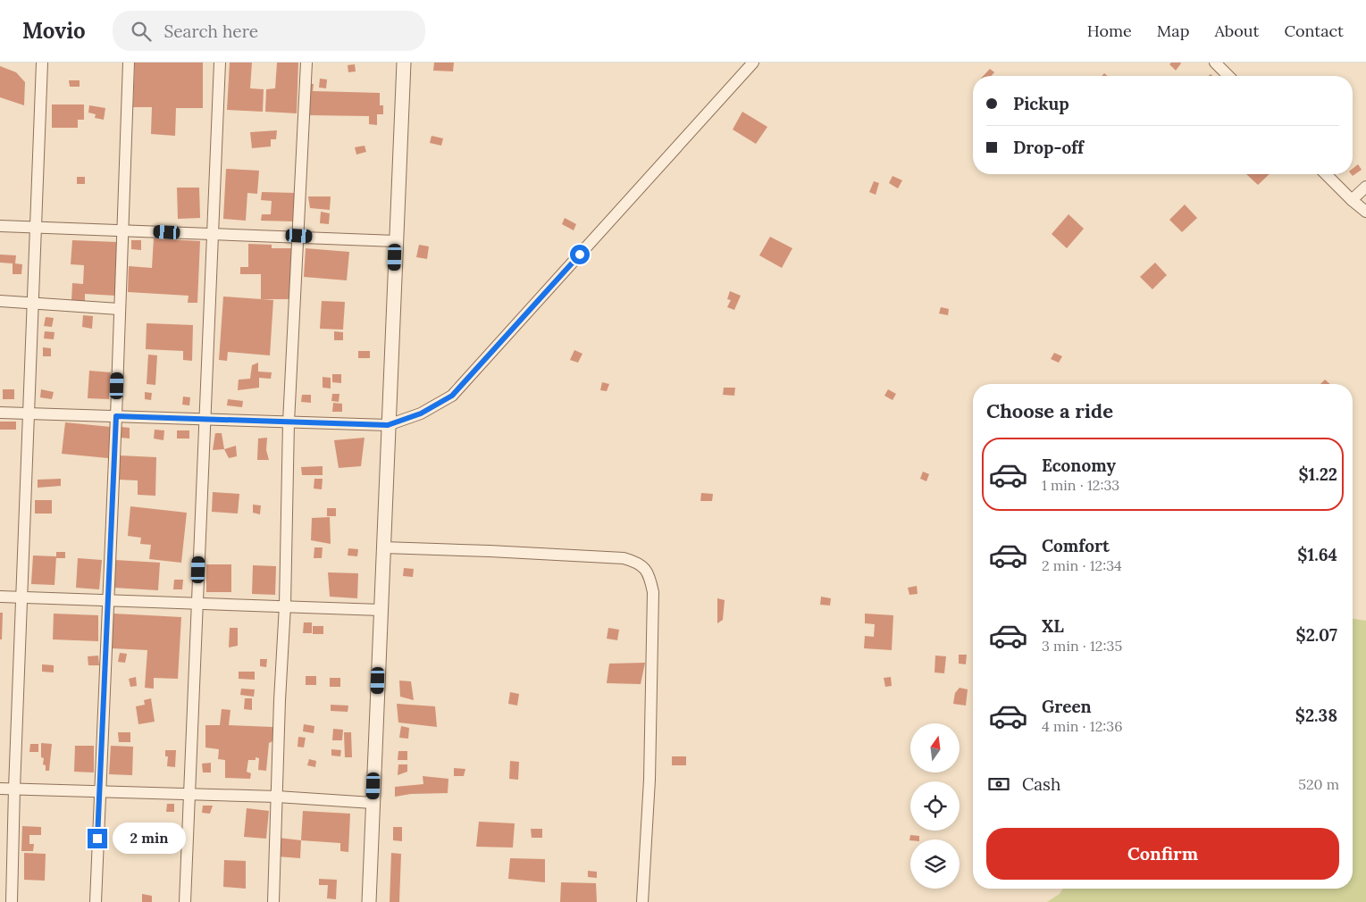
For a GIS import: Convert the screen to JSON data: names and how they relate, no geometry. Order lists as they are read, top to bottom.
{
  "north": "top",
  "page": {
    "header": "Movio",
    "search": "Search here",
    "nav": [
      "Home",
      "Map",
      "About",
      "Contact"
    ],
    "banner": ["Pickup", "Drop-off"],
    "heading": "Choose a ride",
    "list": [
      {
        "name": "Economy",
        "note": "1 min · 12:33",
        "value": "$1.22"
      },
      {
        "name": "Comfort",
        "note": "2 min · 12:34",
        "value": "$1.64"
      },
      {
        "name": "XL",
        "note": "3 min · 12:35",
        "value": "$2.07"
      },
      {
        "name": "Green",
        "note": "4 min · 12:36",
        "value": "$2.38"
      }
    ],
    "pay": ["Cash", "520 m"],
    "buttons": "Confirm",
    "bubble": "2 min"
  }
}
